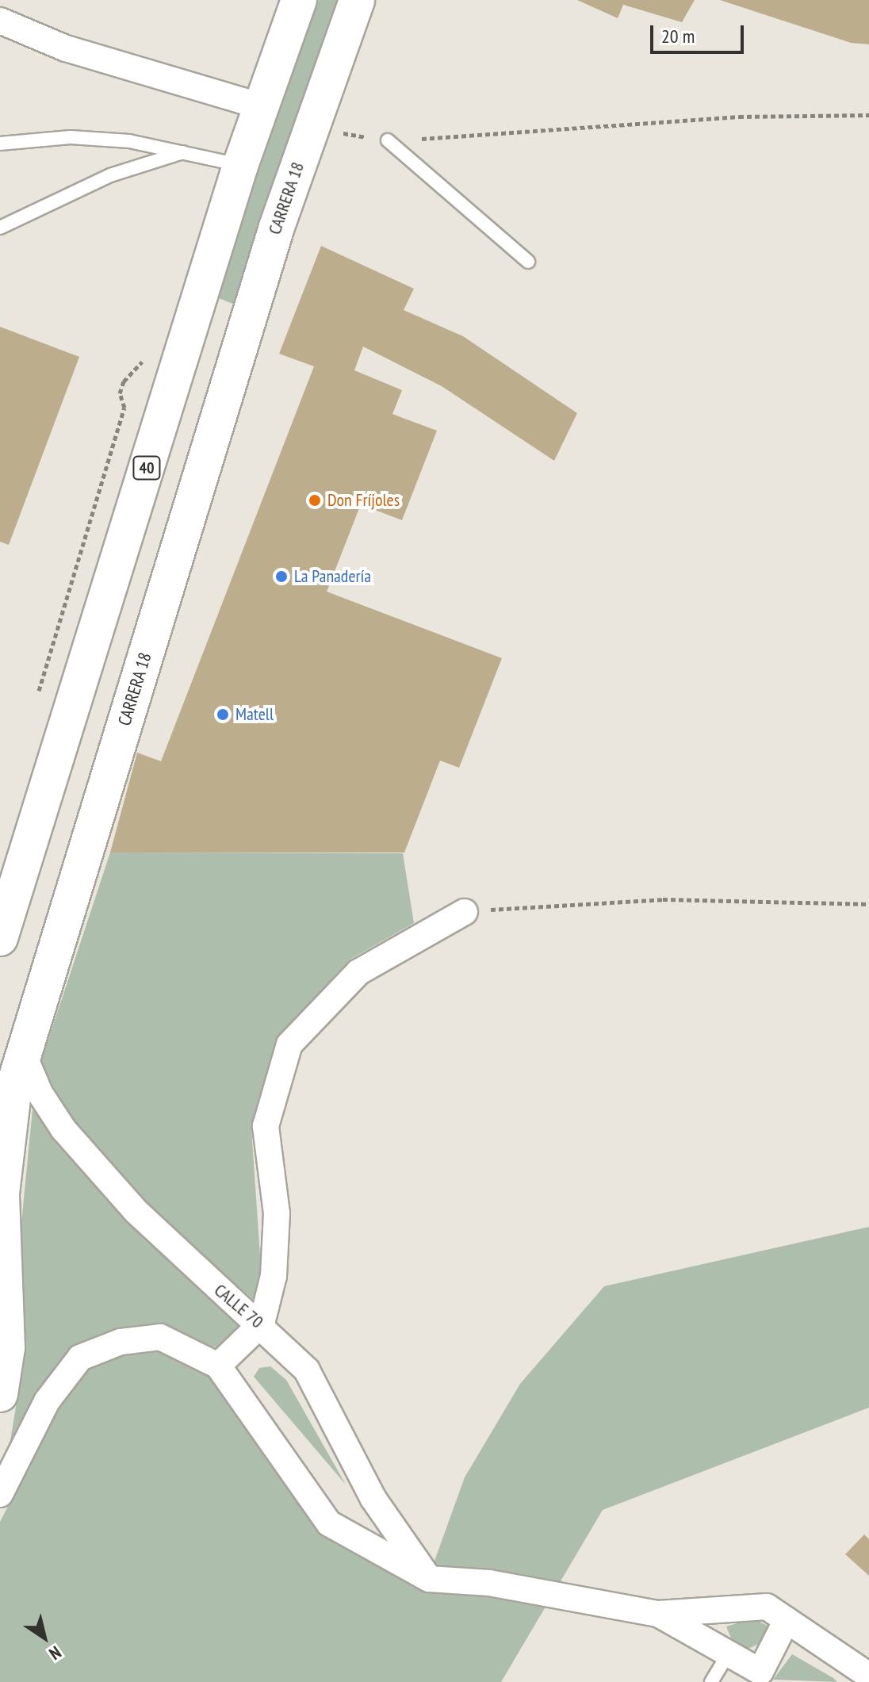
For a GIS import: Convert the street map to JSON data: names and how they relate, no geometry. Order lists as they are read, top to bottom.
{
  "streets": {
    "main road": ["CARRERA 18", "40"],
    "street": ["CALLE 70"]
  },
  "crossings": [
    ["CARRERA 18", "CALLE 70"]
  ],
  "places": ["Don Fríjoles", "La Panadería", "Matell"],
  "scale_bar": "20 m",
  "north": "bottom right"
}
